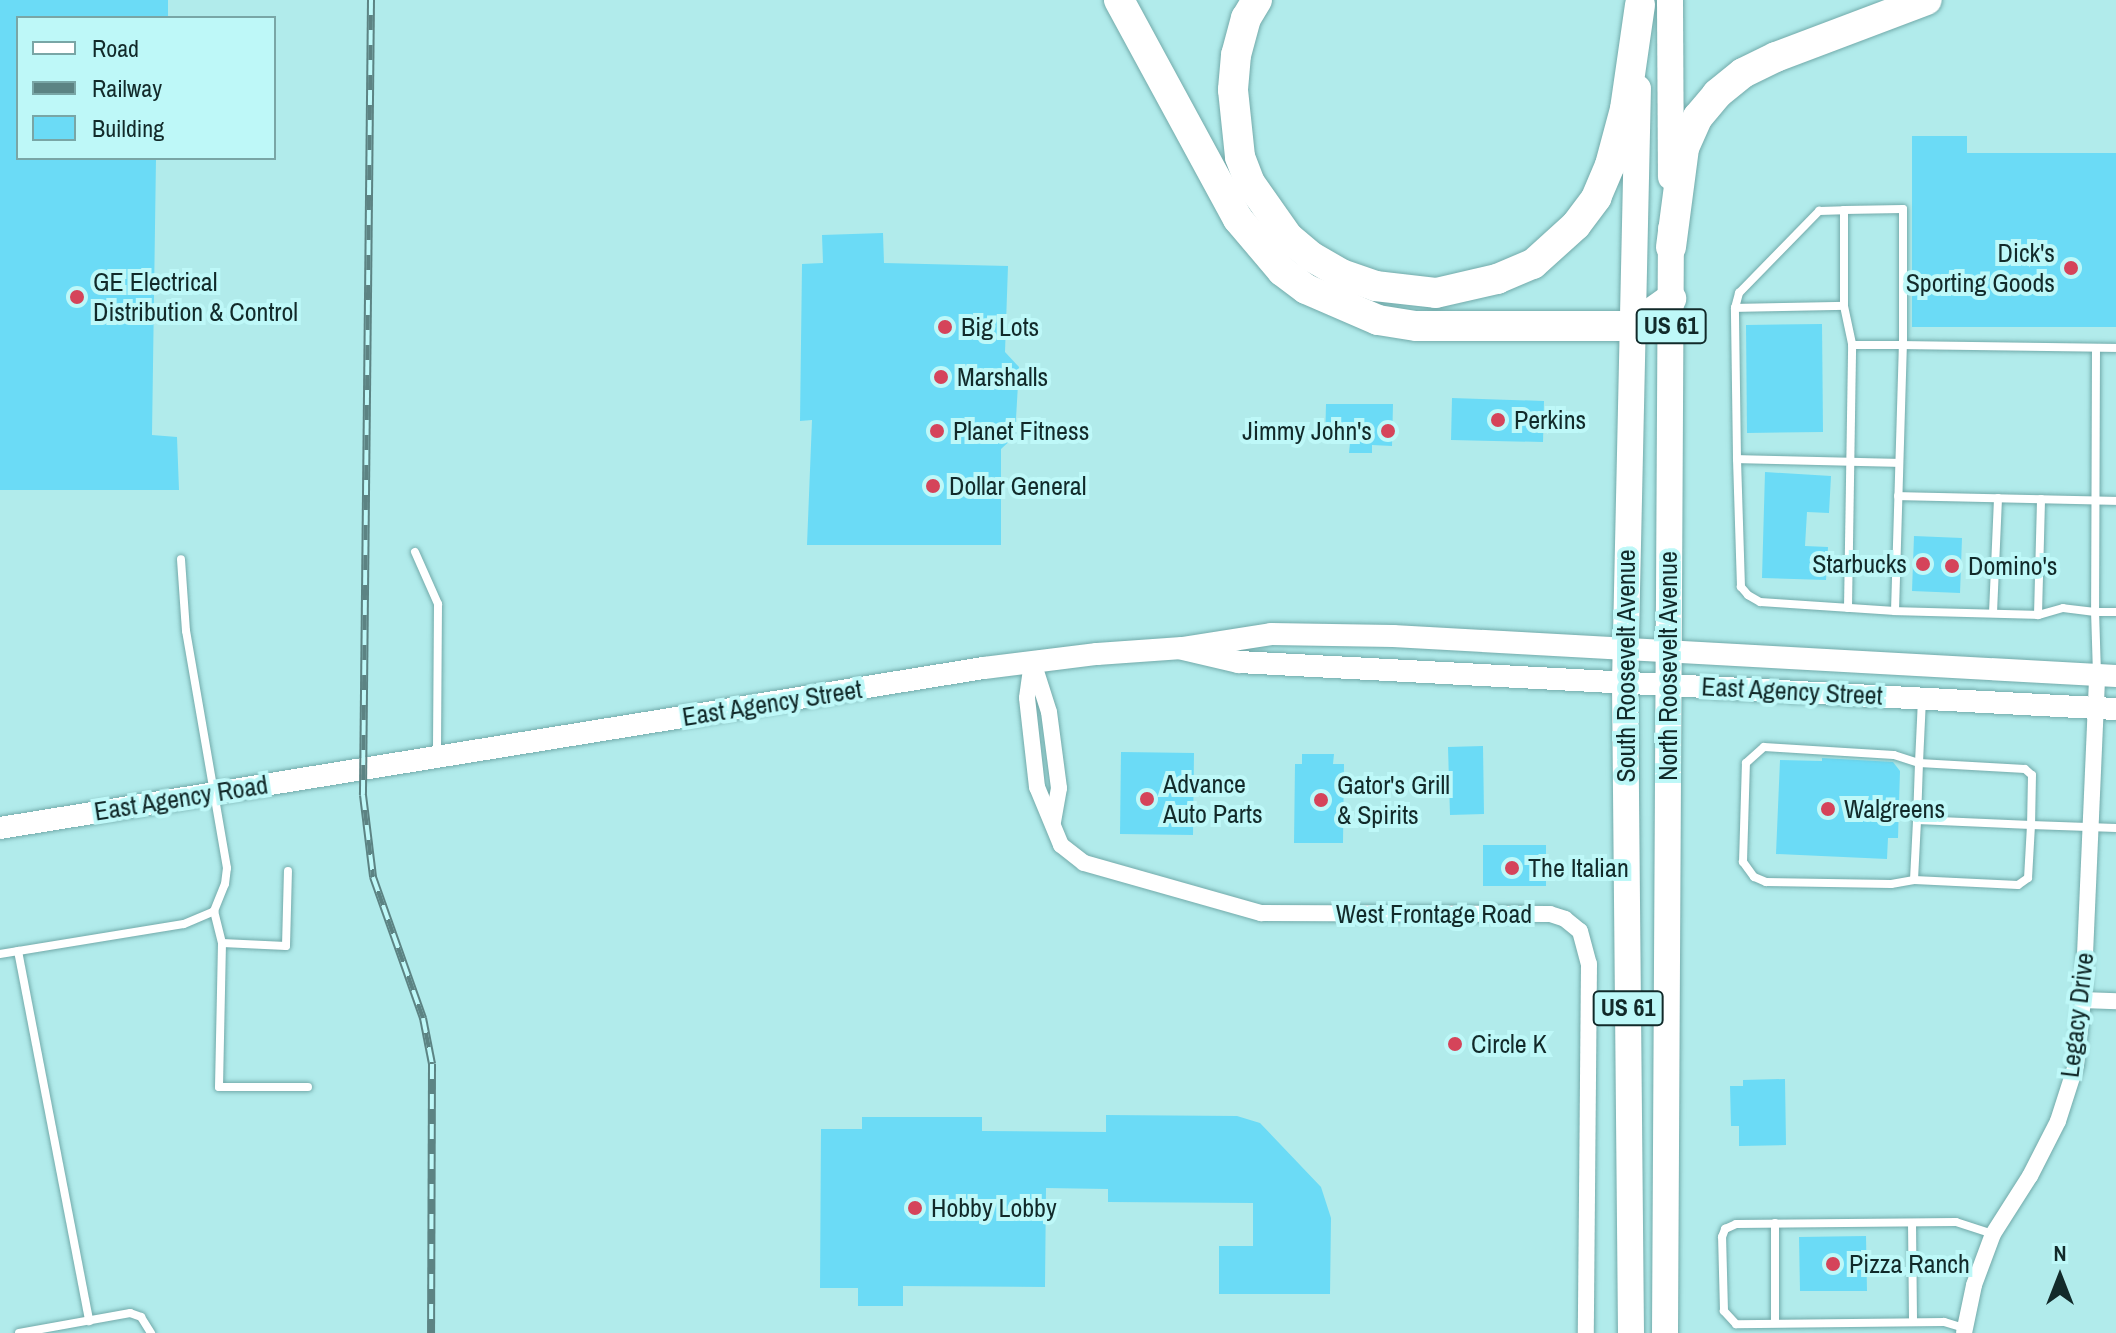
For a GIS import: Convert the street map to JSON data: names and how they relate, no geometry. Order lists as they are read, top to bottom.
{
  "streets": {
    "highway": ["US 61", "South Roosevelt Avenue", "North Roosevelt Avenue"],
    "main road": ["East Agency Street", "East Agency Road"],
    "street": ["West Frontage Road", "Legacy Drive"]
  },
  "crossings": [
    ["South Roosevelt Avenue", "East Agency Street"],
    ["North Roosevelt Avenue", "East Agency Street"],
    ["East Agency Street", "East Agency Road"],
    ["East Agency Street", "West Frontage Road"],
    ["East Agency Street", "Legacy Drive"]
  ],
  "places": [
    "Dick's Sporting Goods",
    "GE Electrical Distribution & Control",
    "Big Lots",
    "Marshalls",
    "Perkins",
    "Planet Fitness",
    "Jimmy John's",
    "Dollar General",
    "Starbucks",
    "Domino's",
    "Advance Auto Parts",
    "Gator's Grill & Spirits",
    "Walgreens",
    "The Italian",
    "Circle K",
    "Hobby Lobby",
    "Pizza Ranch"
  ],
  "legend": ["Road", "Railway", "Building"],
  "north": "top"
}
